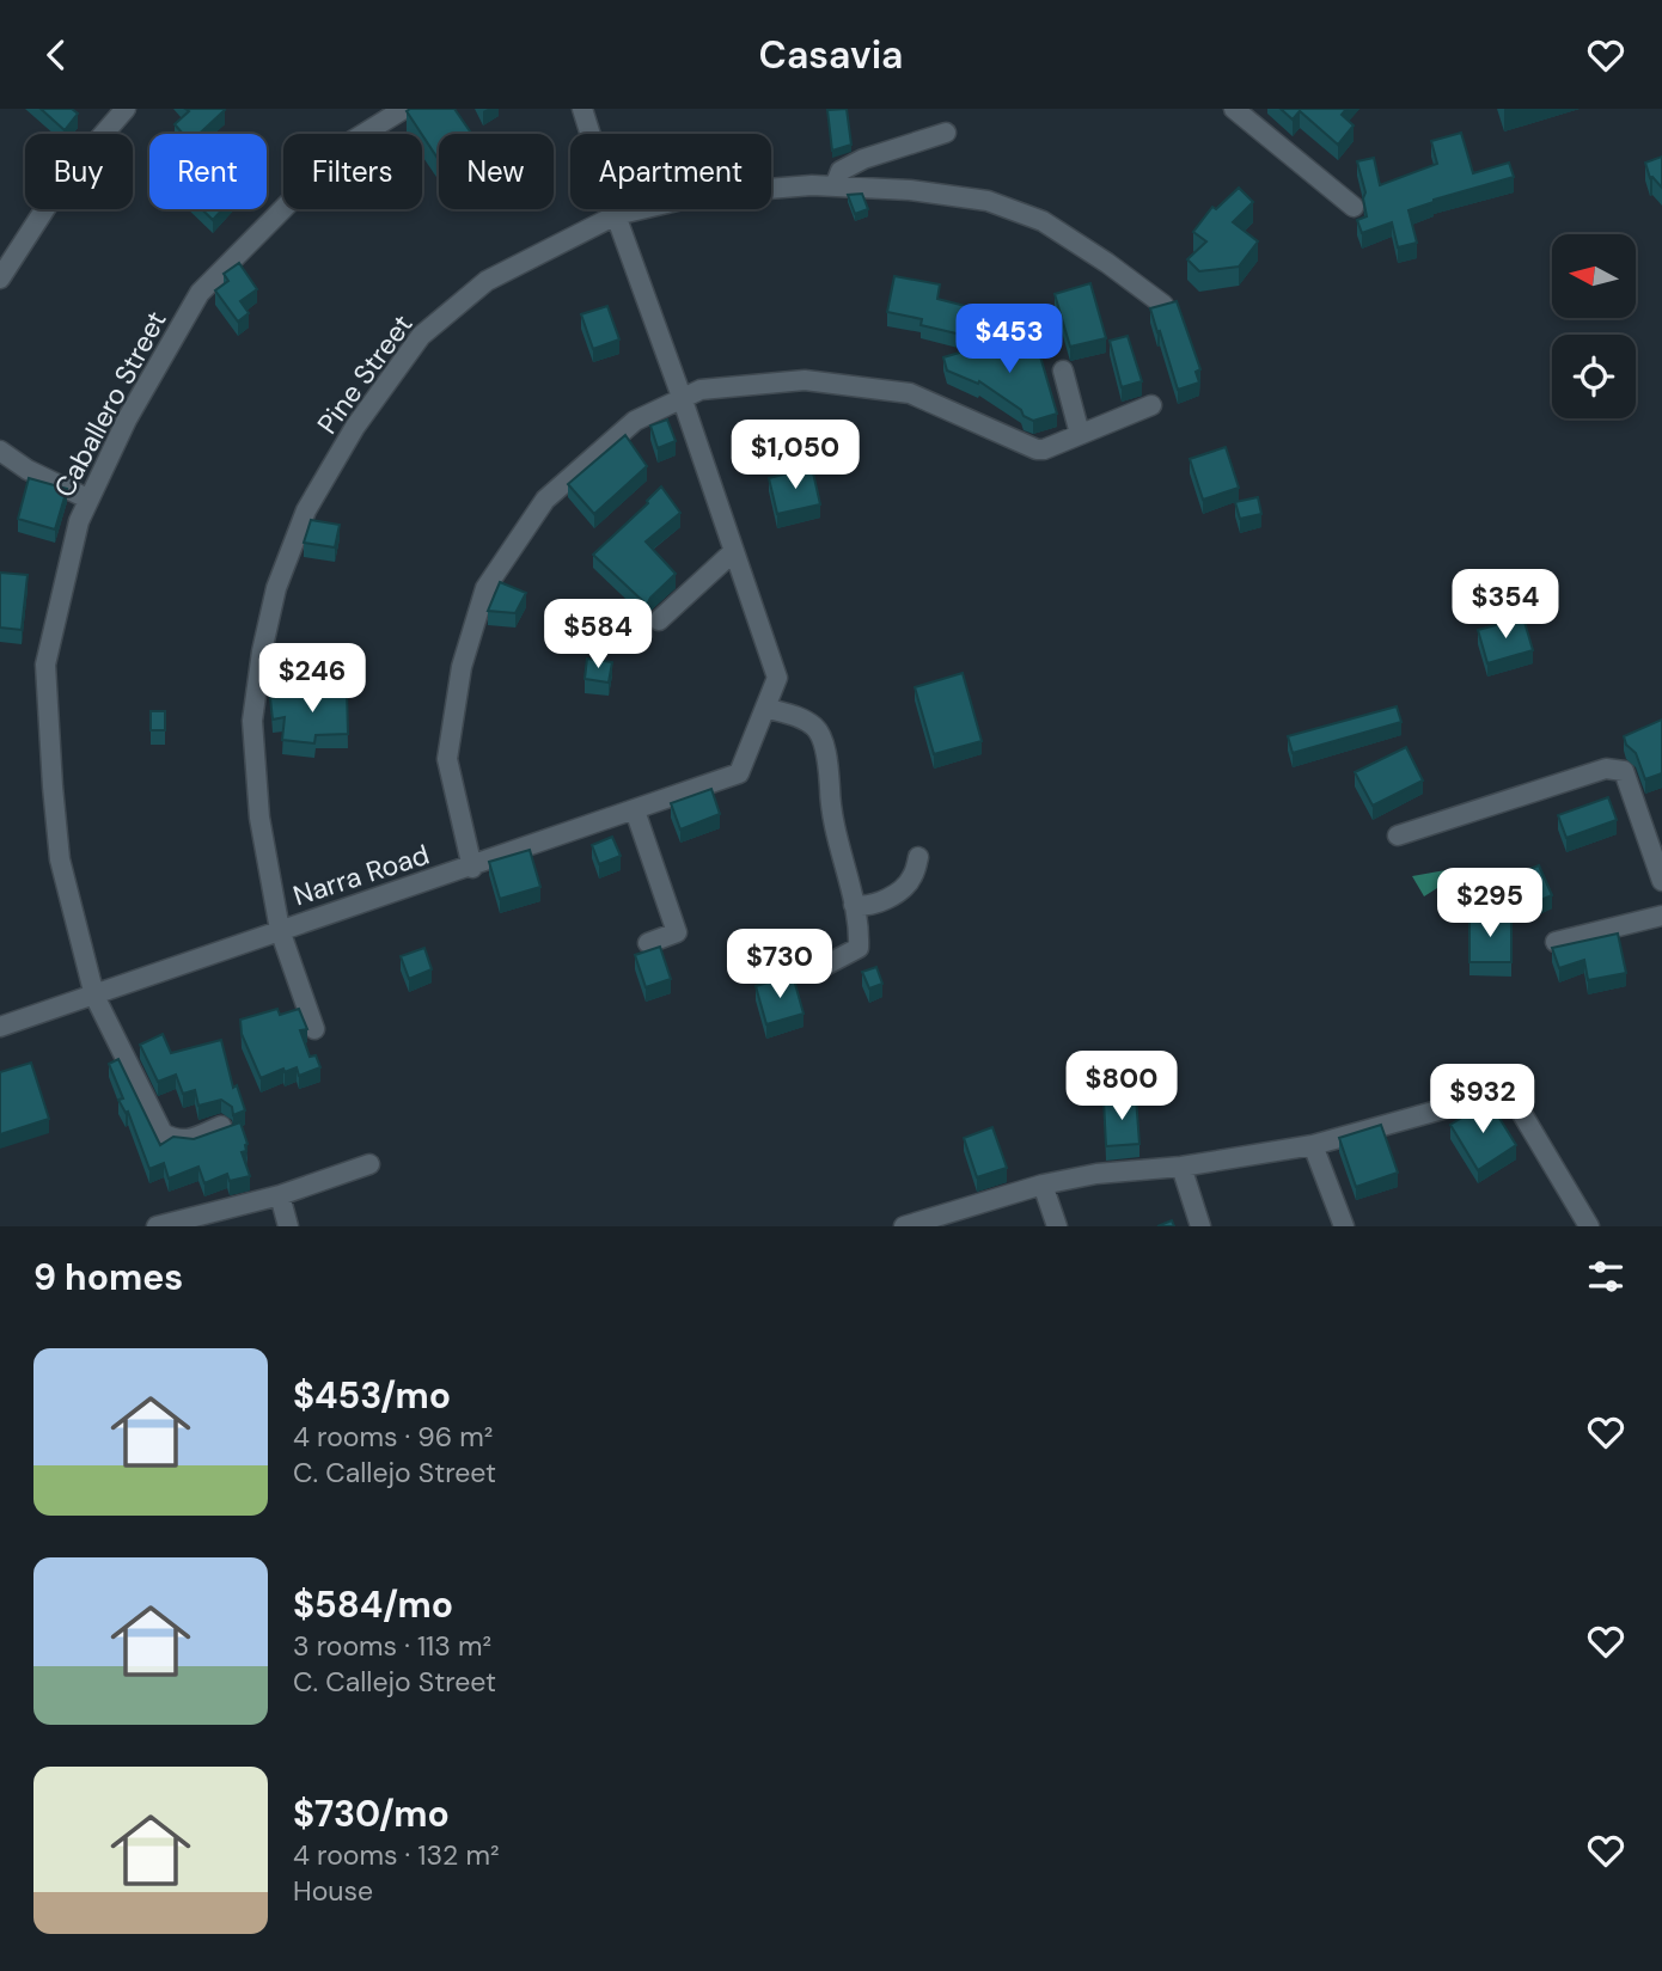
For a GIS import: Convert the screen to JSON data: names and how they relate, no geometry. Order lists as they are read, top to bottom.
{
  "streets": {
    "street": ["Pine Street", "Caballero Street", "Narra Road"]
  },
  "crossings": [
    ["Pine Street", "Narra Road"],
    ["Caballero Street", "Narra Road"]
  ],
  "north": "left",
  "page": {
    "header": "Casavia",
    "chip": [
      "Buy",
      "Rent",
      "Filters",
      "New",
      "Apartment"
    ],
    "price": [
      "$453",
      "$1,050",
      "$354",
      "$584",
      "$246",
      "$295",
      "$730",
      "$800",
      "$932"
    ],
    "heading": "9 homes",
    "list": [
      {
        "name": "$453/mo",
        "note": "4 rooms · 96 m² · C. Callejo Street"
      },
      {
        "name": "$584/mo",
        "note": "3 rooms · 113 m² · C. Callejo Street"
      },
      {
        "name": "$730/mo",
        "note": "4 rooms · 132 m² · House"
      }
    ]
  }
}
